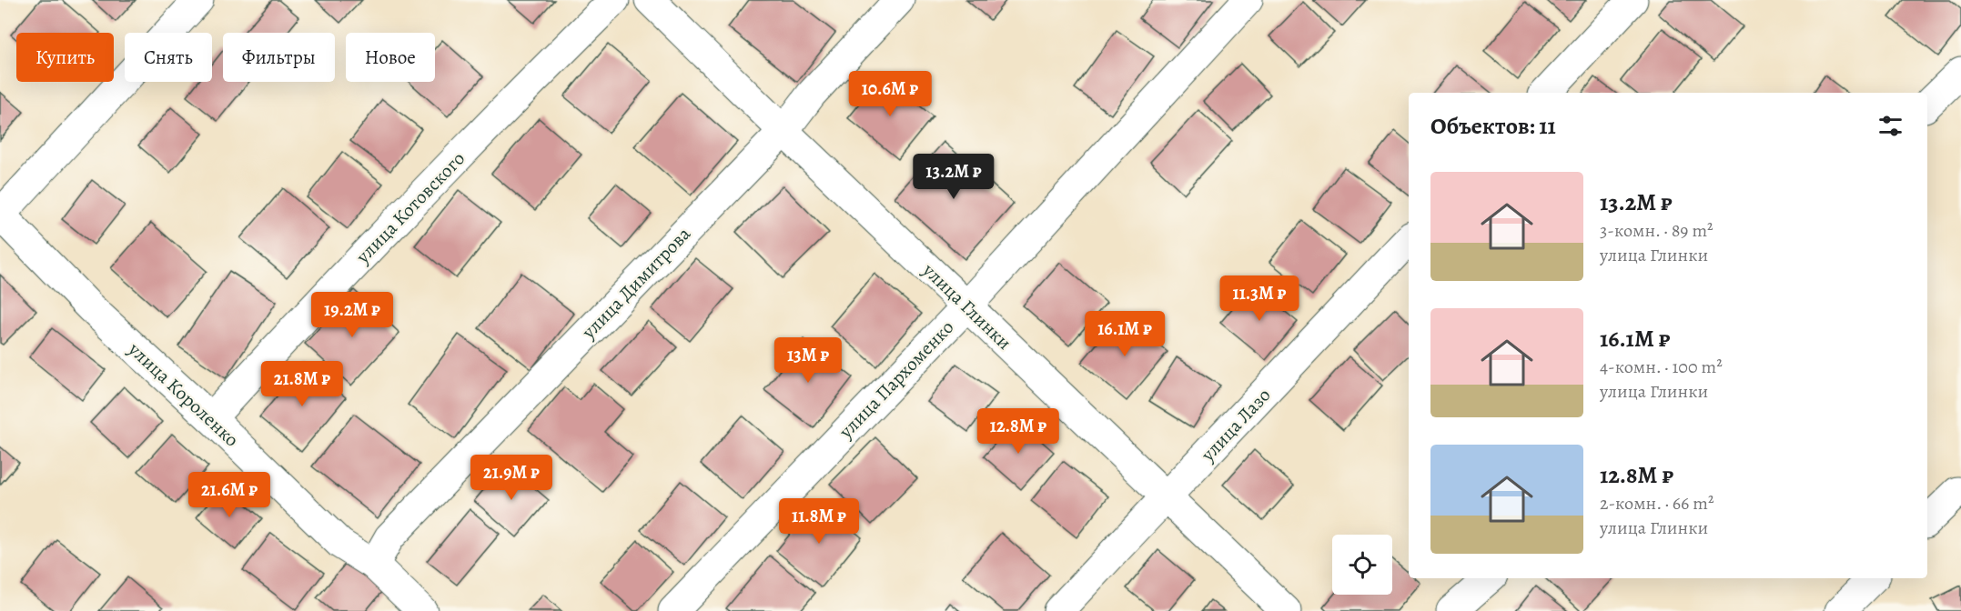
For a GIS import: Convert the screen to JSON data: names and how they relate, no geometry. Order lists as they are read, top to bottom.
{
  "streets": {
    "street": [
      "улица Котовского",
      "улица Димитрова",
      "улица Глинки",
      "улица Пархоменко",
      "улица Короленко",
      "улица Лазо"
    ]
  },
  "crossings": [
    ["улица Котовского", "улица Короленко"],
    ["улица Димитрова", "улица Глинки"],
    ["улица Димитрова", "улица Короленко"],
    ["улица Глинки", "улица Пархоменко"],
    ["улица Глинки", "улица Лазо"]
  ],
  "page": {
    "chip": [
      "Купить",
      "Снять",
      "Фильтры",
      "Новое"
    ],
    "price": [
      "10.6M ₽",
      "13.2M ₽",
      "11.3M ₽",
      "19.2M ₽",
      "16.1M ₽",
      "13M ₽",
      "21.8M ₽",
      "12.8M ₽",
      "21.9M ₽",
      "21.6M ₽",
      "11.8M ₽"
    ],
    "heading": "Объектов: 11",
    "list": [
      {
        "name": "13.2M ₽",
        "note": "3-комн. · 89 m² · улица Глинки"
      },
      {
        "name": "16.1M ₽",
        "note": "4-комн. · 100 m² · улица Глинки"
      },
      {
        "name": "12.8M ₽",
        "note": "2-комн. · 66 m² · улица Глинки"
      }
    ]
  }
}
